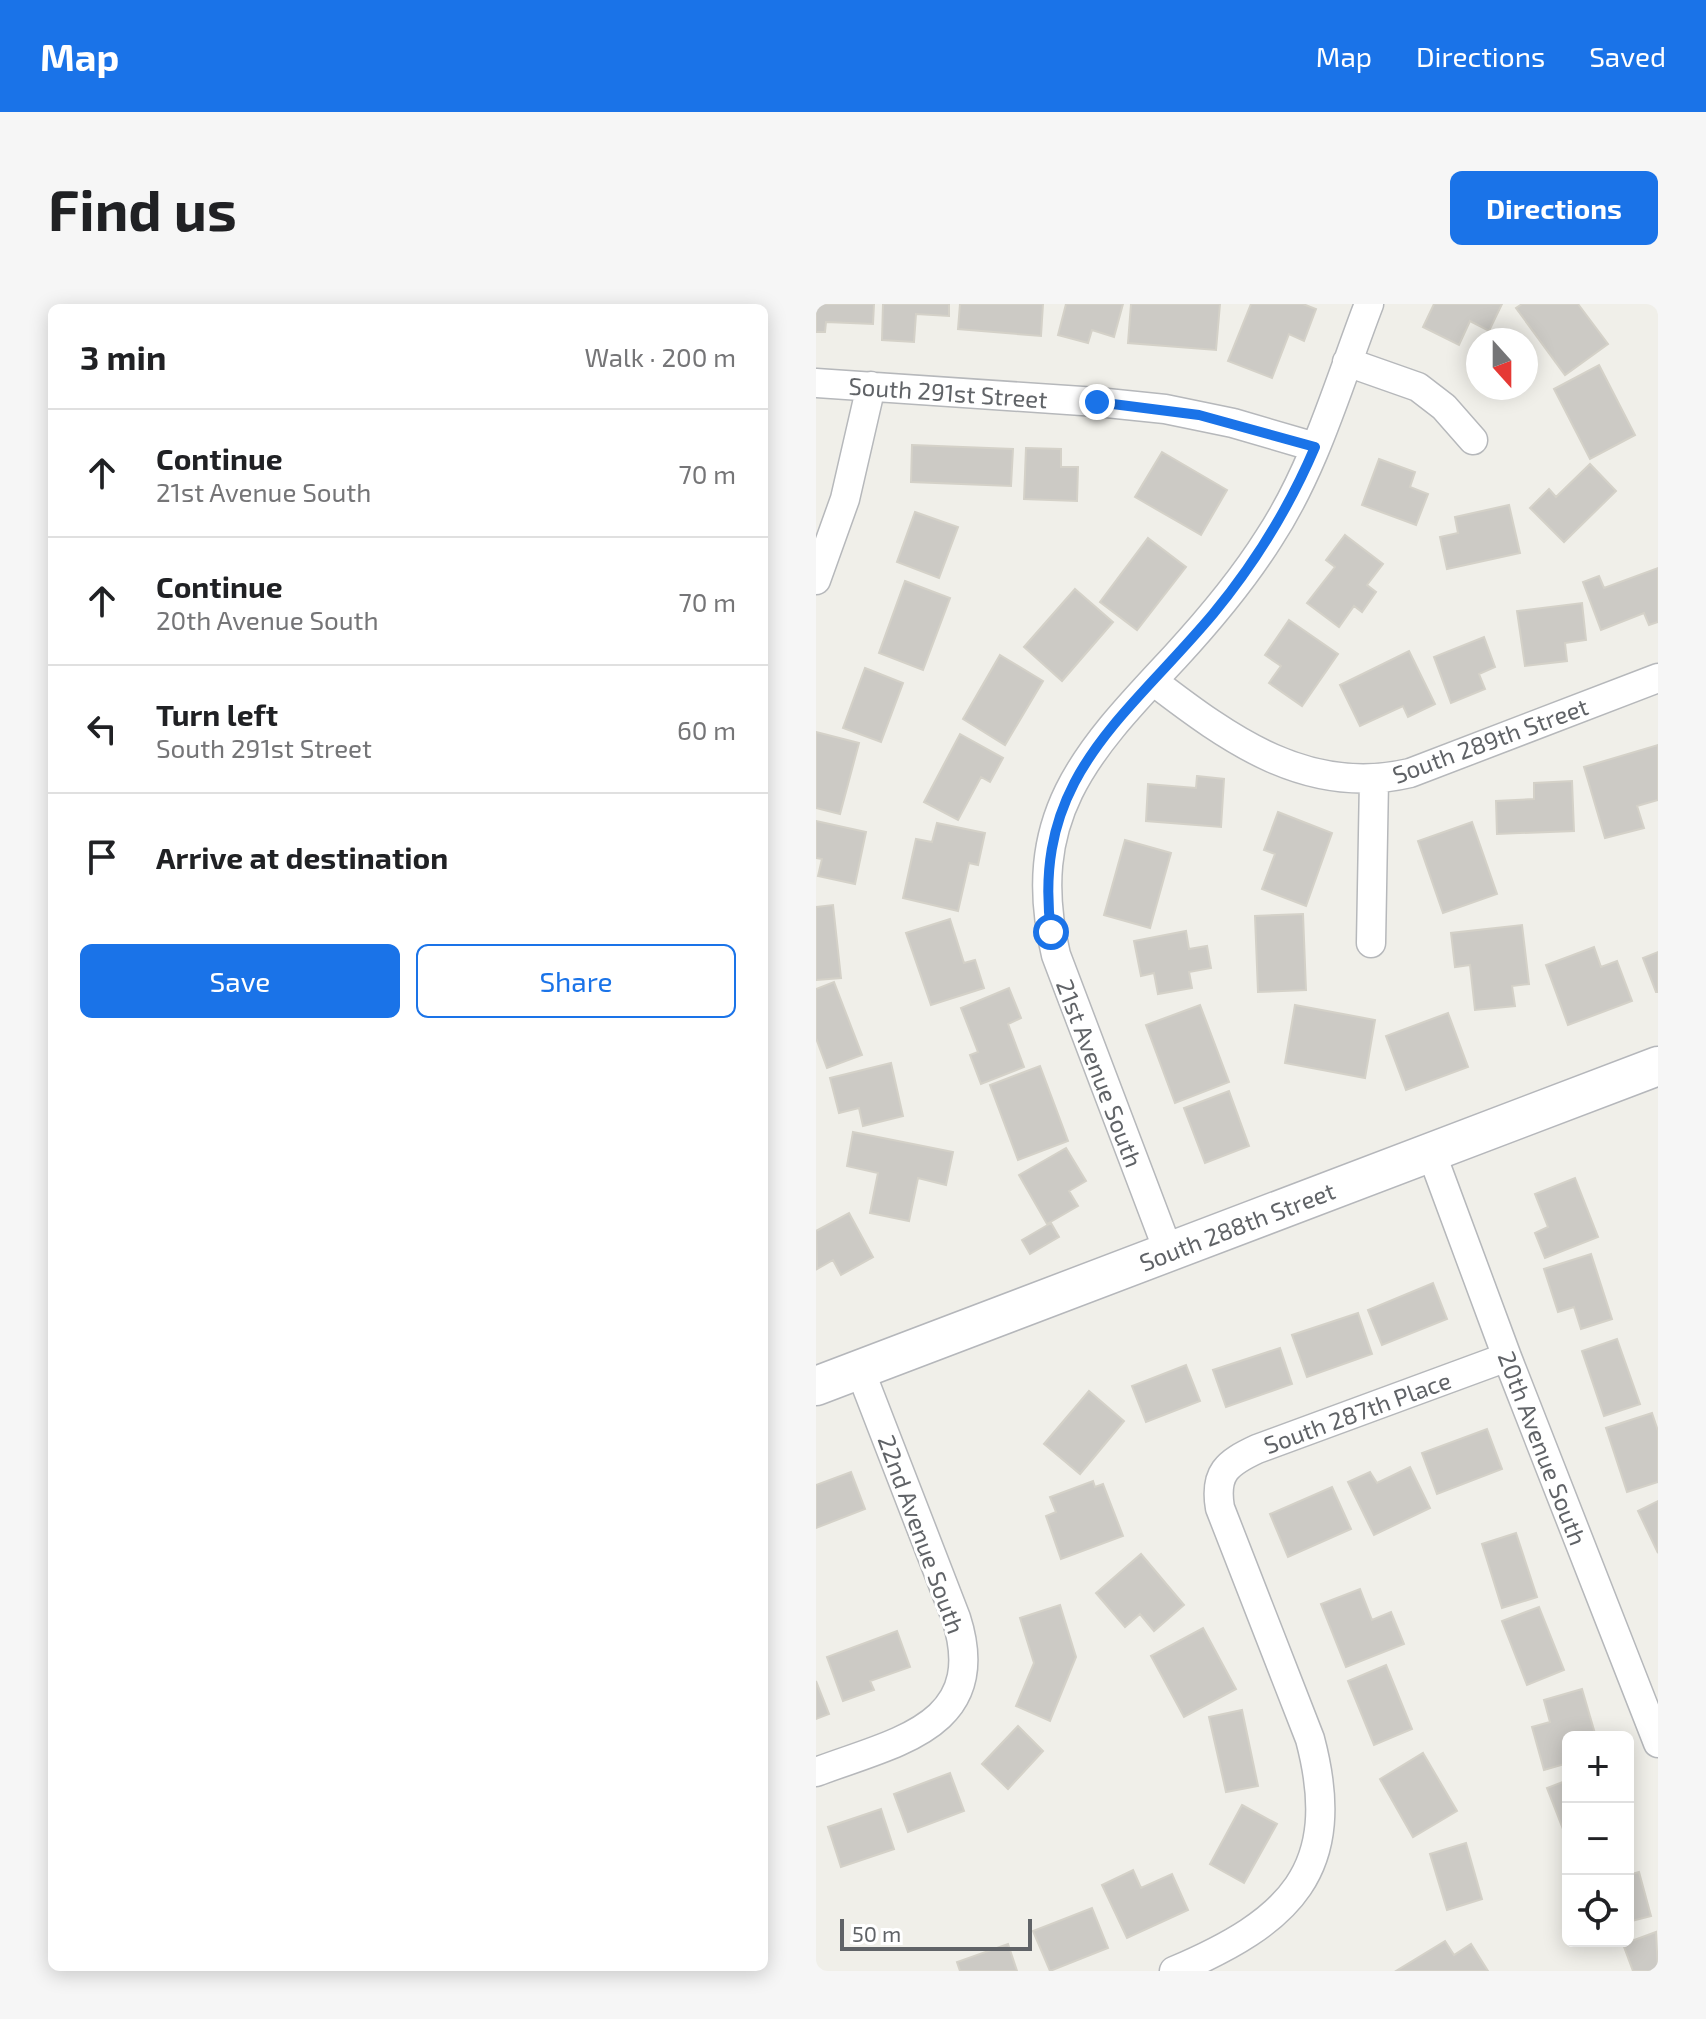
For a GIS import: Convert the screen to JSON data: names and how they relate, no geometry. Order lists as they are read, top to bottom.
{
  "streets": {
    "main road": ["South 288th Street"],
    "street": [
      "South 291st Street",
      "South 289th Street",
      "21st Avenue South",
      "South 287th Place",
      "20th Avenue South",
      "22nd Avenue South"
    ]
  },
  "crossings": [
    ["South 289th Street", "21st Avenue South"],
    ["21st Avenue South", "South 288th Street"],
    ["South 288th Street", "20th Avenue South"],
    ["South 288th Street", "22nd Avenue South"],
    ["South 287th Place", "20th Avenue South"]
  ],
  "scale_bar": "50 m",
  "north": "bottom",
  "page": {
    "header": "Map",
    "nav": ["Map", "Directions", "Saved"],
    "buttons": [
      "Directions",
      ["Save", "Share"]
    ],
    "title": "Find us",
    "heading": ["3 min", "Walk · 200 m"],
    "list": [
      ["Continue", "21st Avenue South", "70 m"],
      ["Continue", "20th Avenue South", "70 m"],
      ["Turn left", "South 291st Street", "60 m"],
      "Arrive at destination"
    ],
    "map_buttons": ["+", "−"],
    "scale": "50 m"
  }
}
